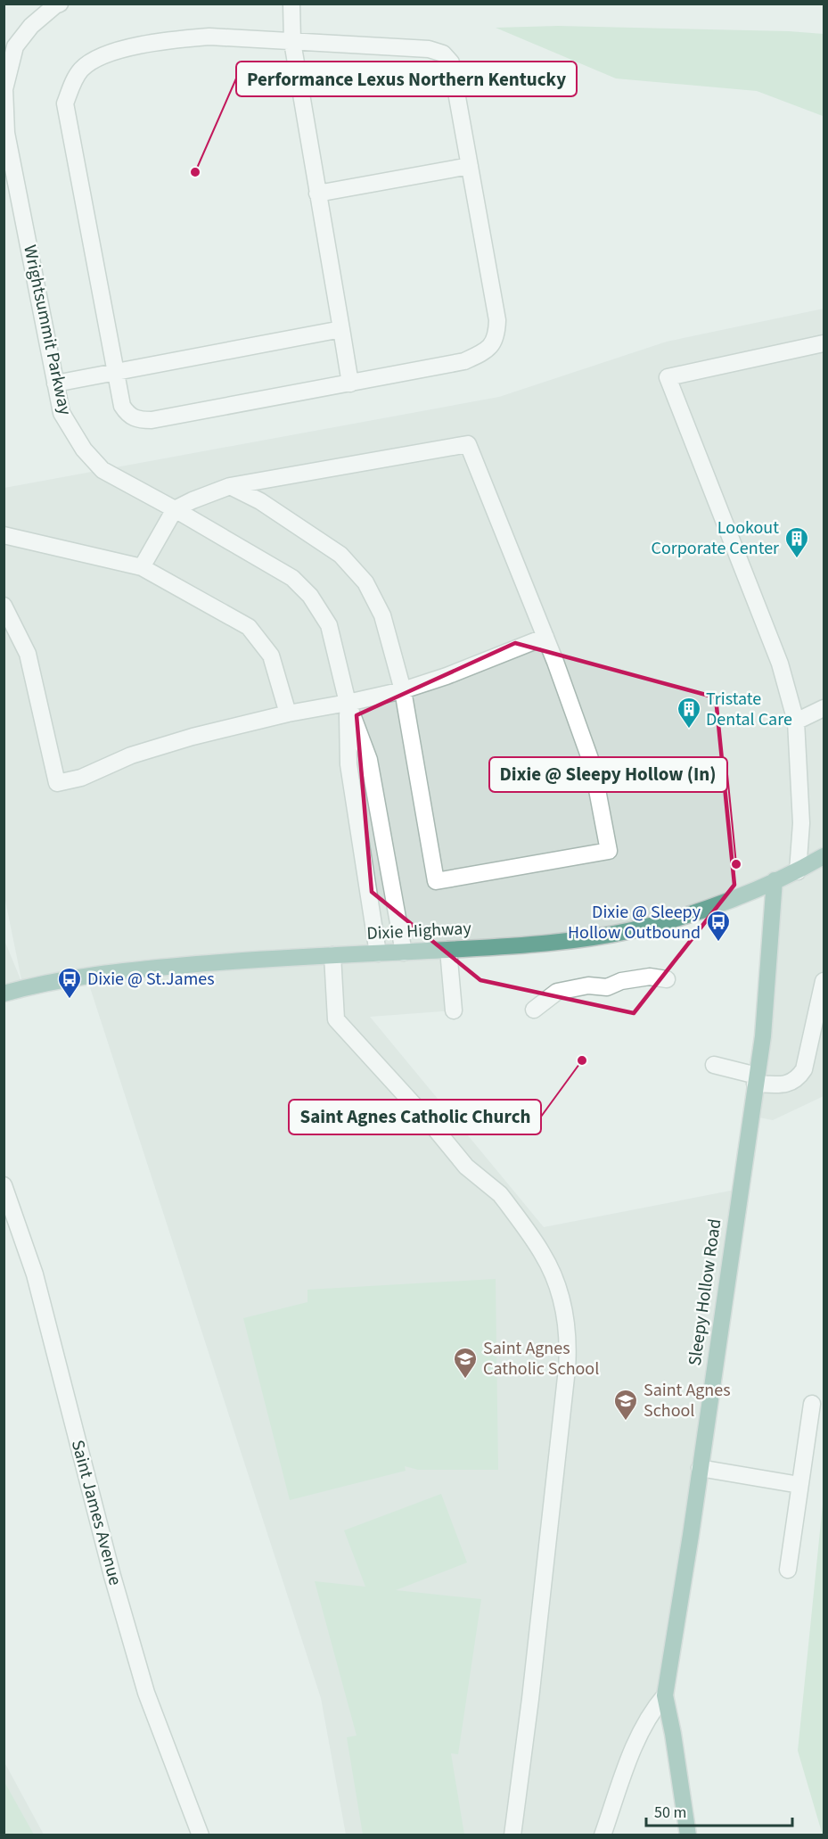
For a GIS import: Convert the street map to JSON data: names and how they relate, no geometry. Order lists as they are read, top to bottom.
{
  "streets": {
    "main road": ["Dixie Highway", "Sleepy Hollow Road"],
    "street": ["Wrightsummit Parkway", "Saint James Avenue"]
  },
  "crossings": [
    ["Wrightsummit Parkway", "Dixie Highway"],
    ["Dixie Highway", "Sleepy Hollow Road"]
  ],
  "places": {
    "other": ["Performance Lexus Northern Kentucky", "Dixie @ Sleepy Hollow (In)", "Saint Agnes Catholic Church"],
    "building": ["Lookout Corporate Center", "Tristate Dental Care"],
    "bus stop": ["Dixie @ Sleepy Hollow Outbound", "Dixie @ St.James"],
    "school or university": ["Saint Agnes Catholic School", "Saint Agnes School"]
  },
  "scale_bar": "50 m"
}
